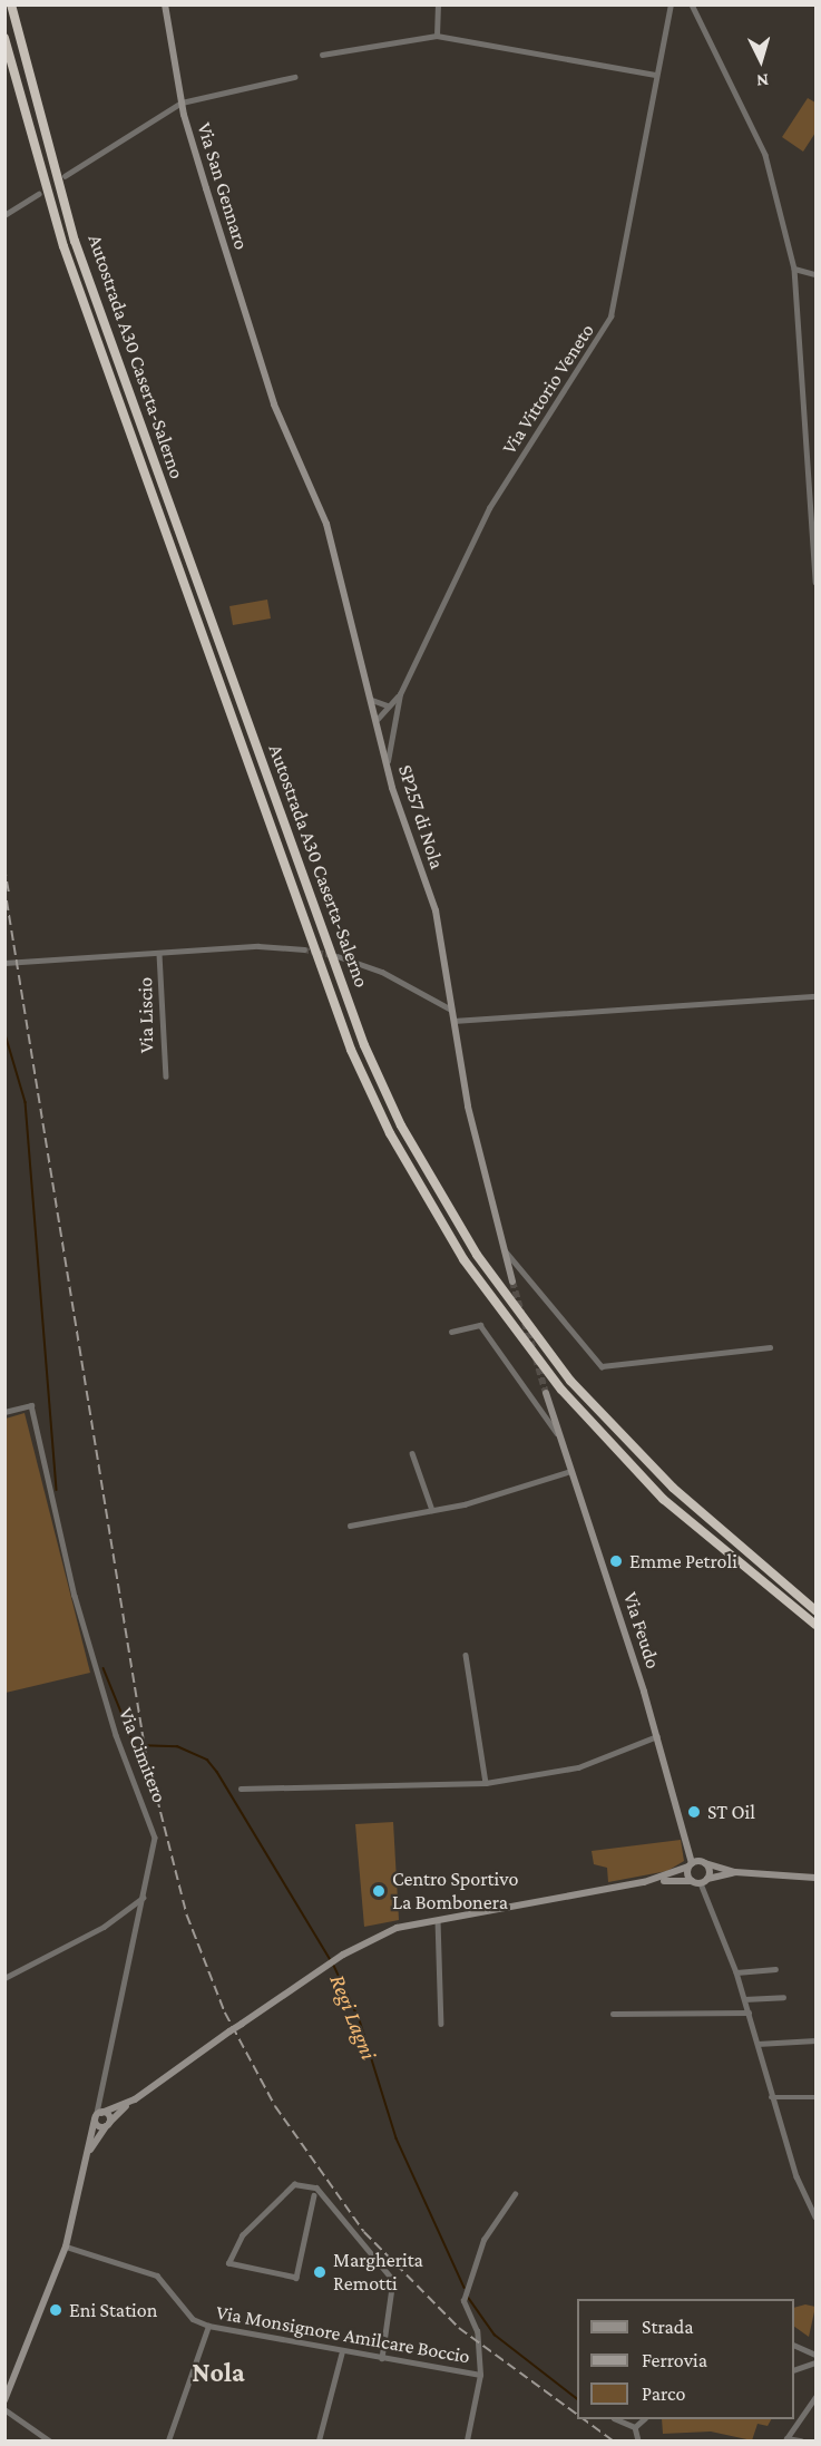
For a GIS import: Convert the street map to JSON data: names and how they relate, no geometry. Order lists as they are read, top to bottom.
{
  "streets": {
    "highway": ["Autostrada A30 Caserta-Salerno"],
    "street": [
      "Via San Gennaro",
      "Via Vittorio Veneto",
      "SP257 di Nola",
      "Via Liscio",
      "Via Feudo",
      "Via Cimitero",
      "Via Monsignore Amilcare Boccio"
    ]
  },
  "crossings": [
    ["Via San Gennaro", "SP257 di Nola"],
    ["Via Vittorio Veneto", "SP257 di Nola"]
  ],
  "districts": ["Nola"],
  "water": ["Regi Lagni"],
  "places": [
    "Emme Petroli",
    "ST Oil",
    "Centro Sportivo La Bombonera",
    "Margherita Remotti",
    "Eni Station"
  ],
  "legend": ["Strada", "Ferrovia", "Parco"],
  "north": "bottom"
}
